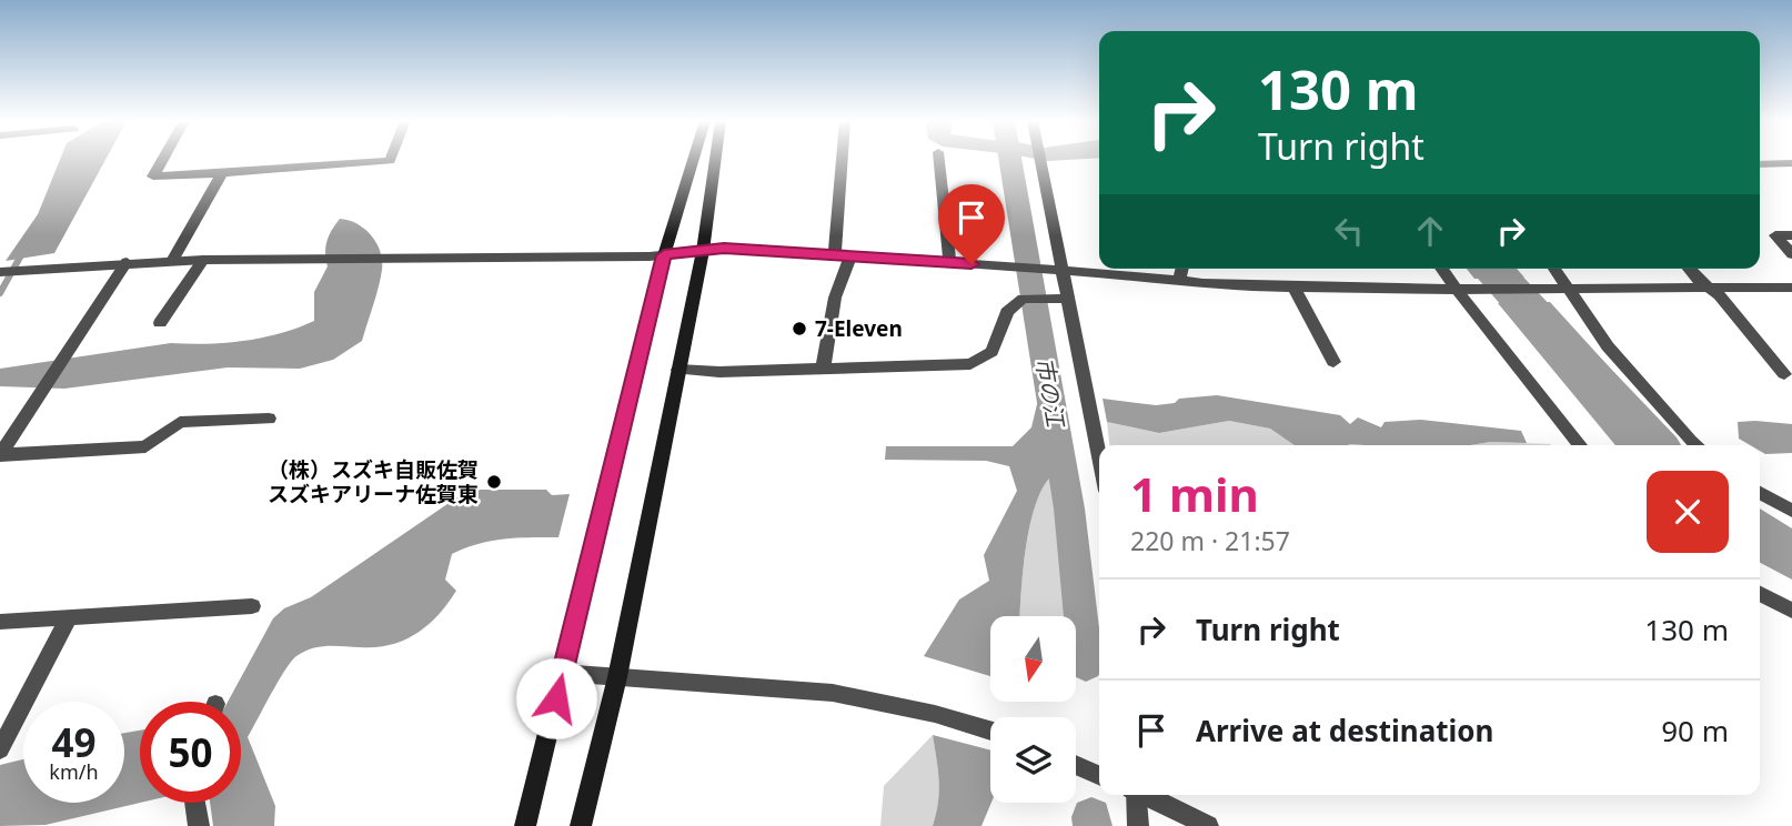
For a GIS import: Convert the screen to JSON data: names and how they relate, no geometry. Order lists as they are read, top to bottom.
{
  "water": ["市の江"],
  "places": ["7-Eleven", "（株）スズキ自販佐賀 スズキアリーナ佐賀東"],
  "north": "bottom",
  "page": {
    "turn": ["130 m", "Turn right"],
    "heading": ["1 min", "220 m · 21:57"],
    "list": [
      {
        "name": "Turn right",
        "value": "130 m"
      },
      {
        "name": "Arrive at destination",
        "value": "90 m"
      }
    ],
    "speed": "49 km/h",
    "limit": "50"
  }
}
